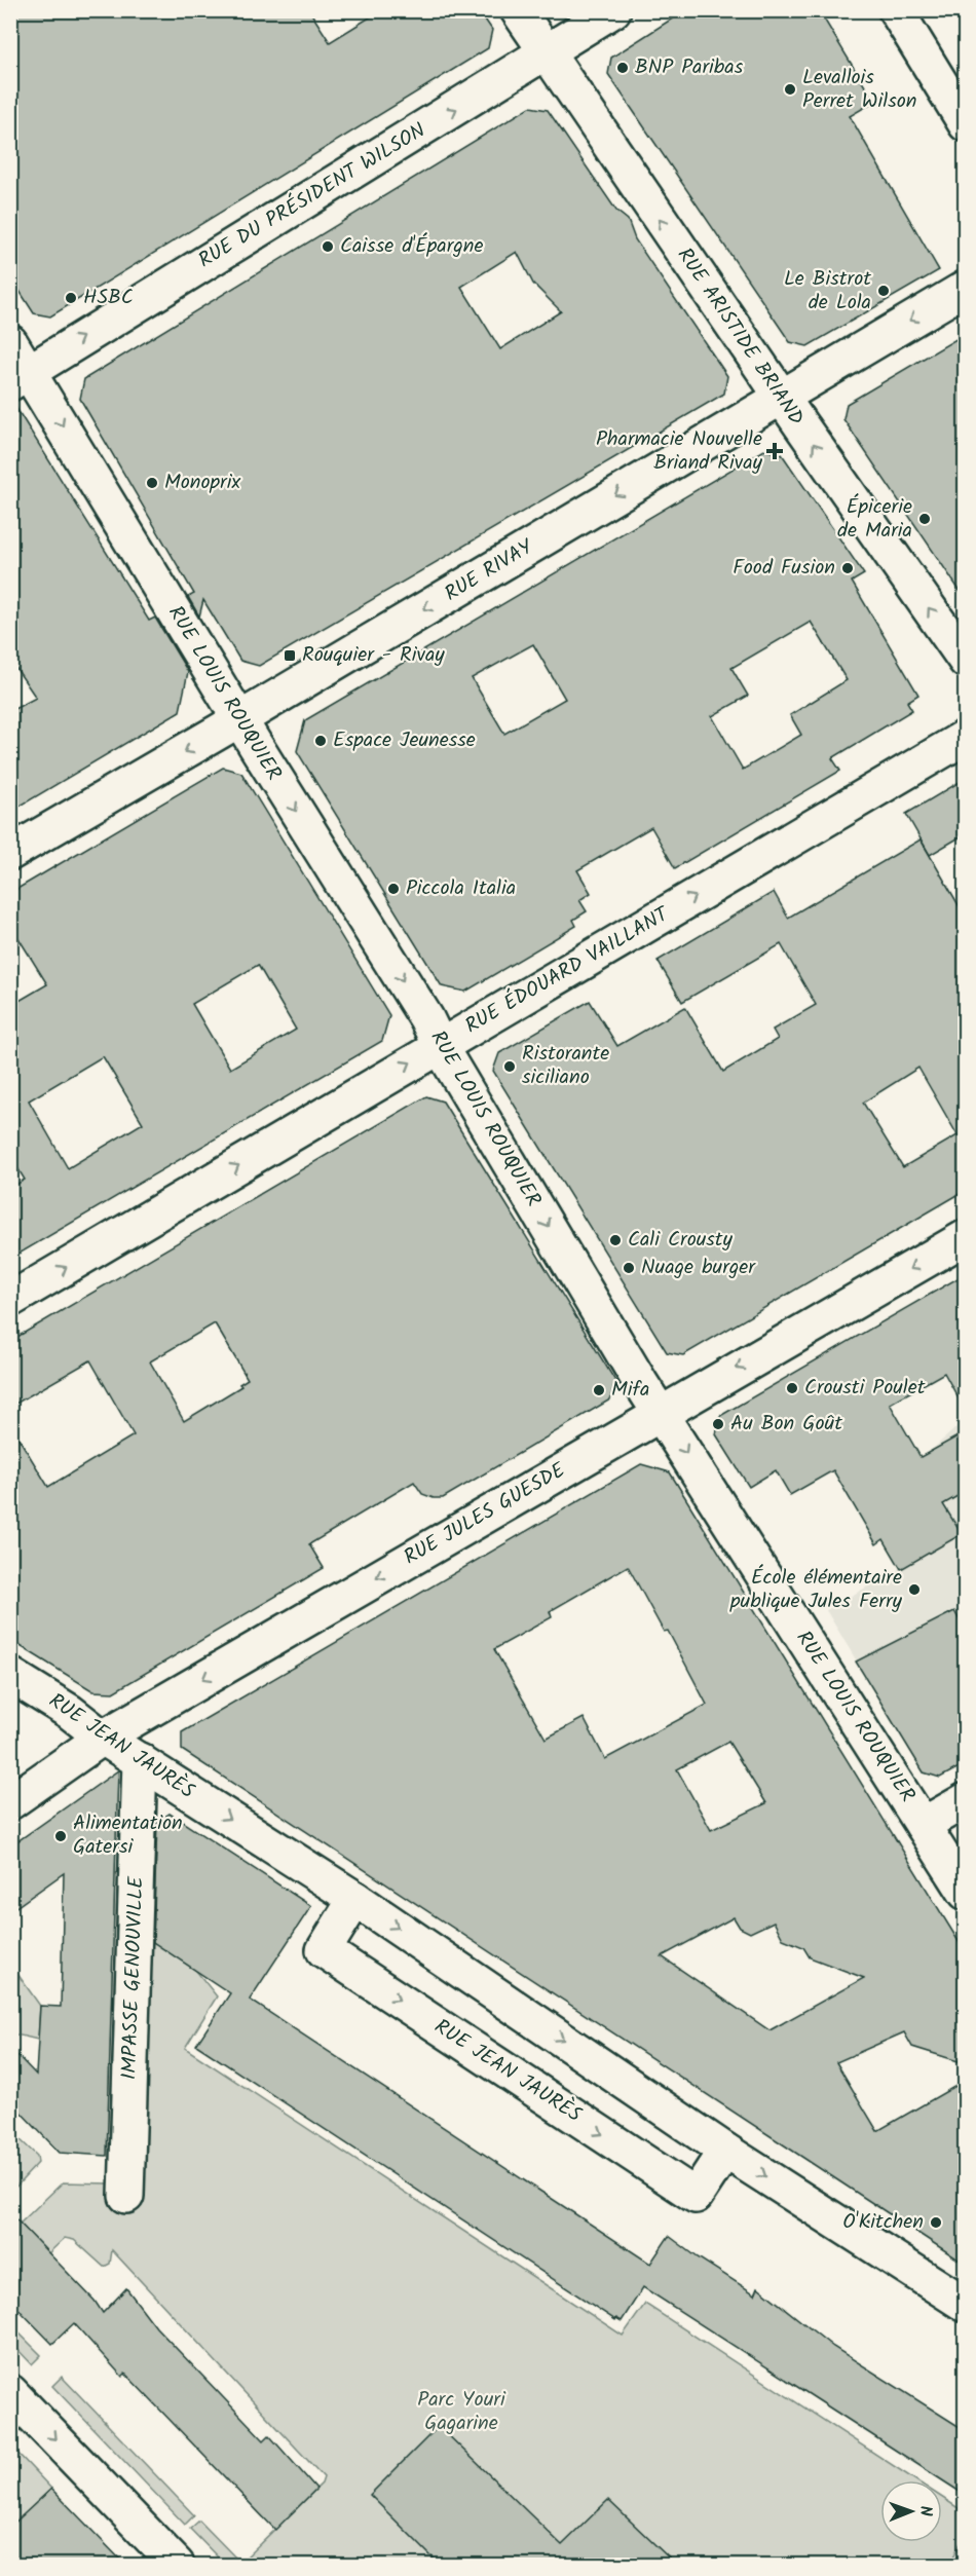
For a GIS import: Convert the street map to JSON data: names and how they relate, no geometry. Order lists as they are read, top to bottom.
{
  "streets": {
    "street": [
      "RUE DU PRÉSIDENT WILSON",
      "RUE ARISTIDE BRIAND",
      "RUE RIVAY",
      "RUE LOUIS ROUQUIER",
      "RUE ÉDOUARD VAILLANT",
      "RUE JULES GUESDE",
      "RUE JEAN JAURÈS",
      "IMPASSE GENOUVILLE"
    ]
  },
  "crossings": [
    ["RUE DU PRÉSIDENT WILSON", "RUE ARISTIDE BRIAND"],
    ["RUE DU PRÉSIDENT WILSON", "RUE LOUIS ROUQUIER"],
    ["RUE ARISTIDE BRIAND", "RUE RIVAY"],
    ["RUE RIVAY", "RUE LOUIS ROUQUIER"],
    ["RUE LOUIS ROUQUIER", "RUE ÉDOUARD VAILLANT"],
    ["RUE LOUIS ROUQUIER", "RUE JULES GUESDE"],
    ["RUE JULES GUESDE", "RUE JEAN JAURÈS"],
    ["RUE JEAN JAURÈS", "IMPASSE GENOUVILLE"]
  ],
  "one_way": [
    "RUE DU PRÉSIDENT WILSON",
    "RUE ARISTIDE BRIAND",
    "RUE RIVAY",
    "RUE LOUIS ROUQUIER",
    "RUE ÉDOUARD VAILLANT",
    "RUE JULES GUESDE",
    "RUE JEAN JAURÈS"
  ],
  "parks": ["Parc Youri Gagarine"],
  "places": {
    "other": [
      "BNP Paribas",
      "Levallois Perret Wilson",
      "Caisse d'Épargne",
      "Le Bistrot de Lola",
      "HSBC",
      "Monoprix",
      "Épicerie de Maria",
      "Food Fusion",
      "Espace Jeunesse",
      "Piccola Italia",
      "Ristorante siciliano",
      "Cali Crousty",
      "Nuage burger",
      "Crousti Poulet",
      "Mifa",
      "Au Bon Goût",
      "École élémentaire publique Jules Ferry",
      "Alimentation Gatersi",
      "O'Kitchen"
    ],
    "health": ["Pharmacie Nouvelle Briand Rivay"],
    "transit": ["Rouquier - Rivay"]
  },
  "north": "right"
}
